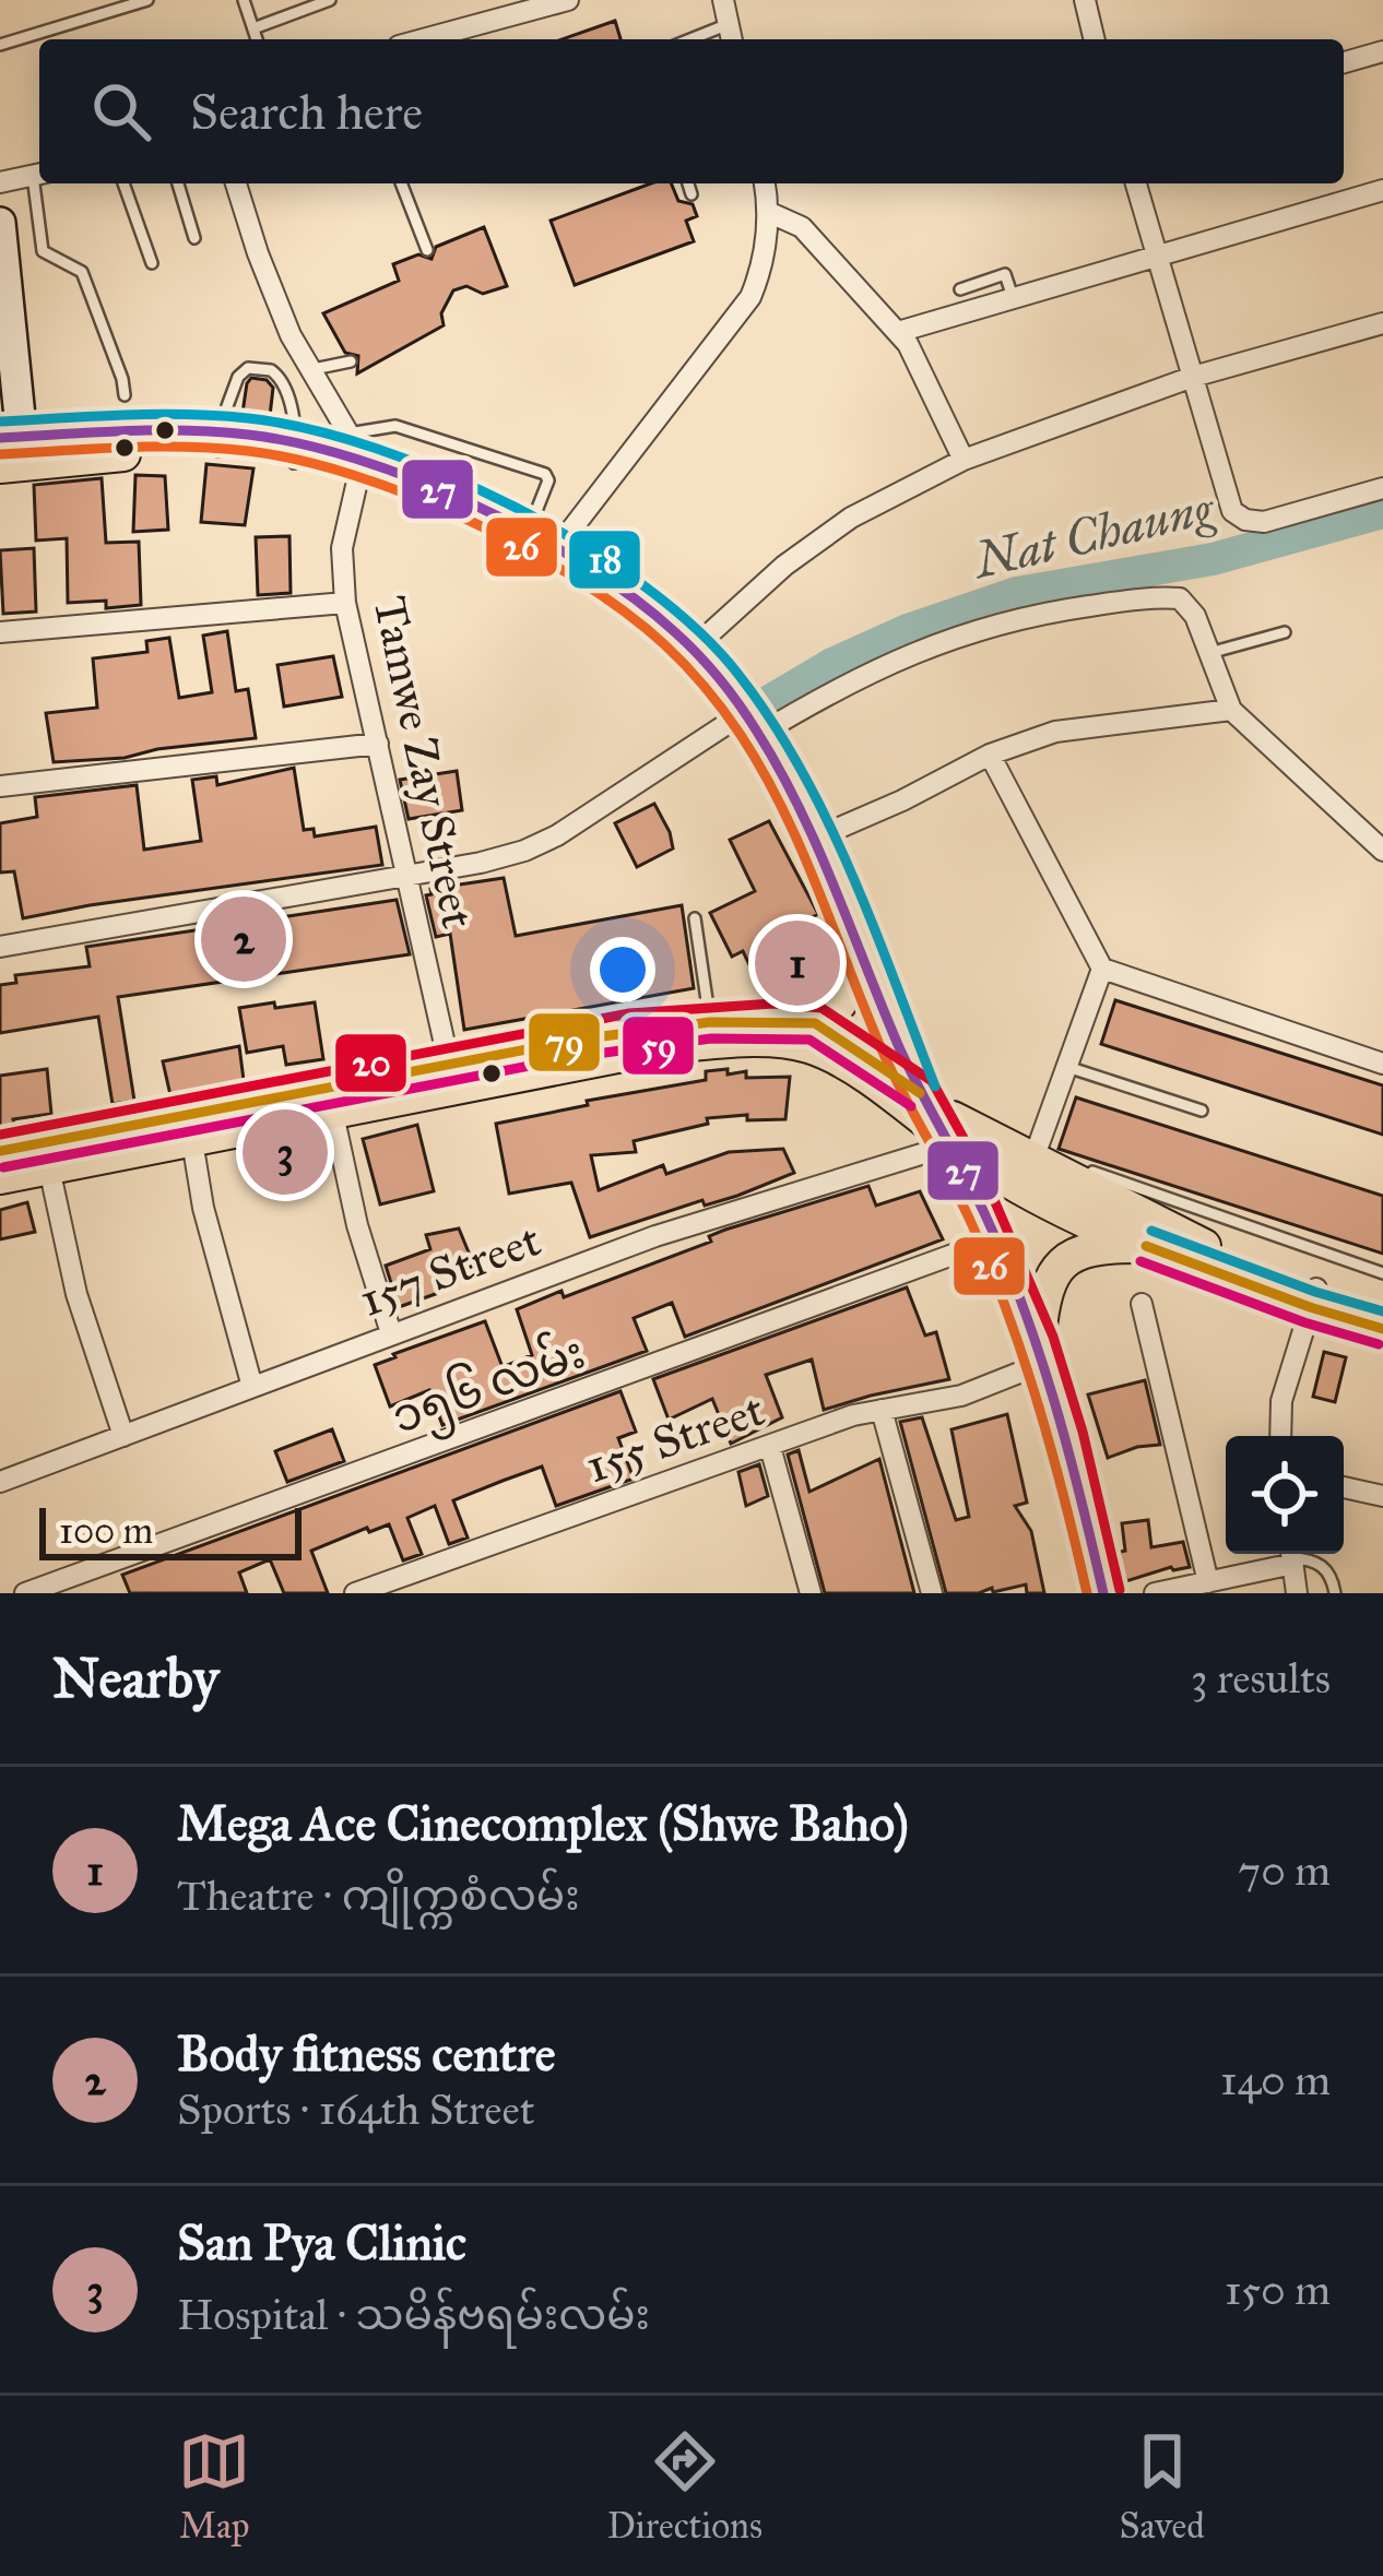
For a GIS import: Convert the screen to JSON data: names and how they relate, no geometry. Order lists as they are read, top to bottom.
{
  "streets": {
    "street": [
      "Tamwe Zay Street",
      "157 Street",
      "၁၅၆ လမ်း",
      "155 Street"
    ]
  },
  "water": ["Nat Chaung"],
  "lines": [
    "transit line 18",
    "transit line 27",
    "transit line 26",
    "transit line 20",
    "transit line 79",
    "transit line 59"
  ],
  "scale_bar": "100 m",
  "page": {
    "search": "Search here",
    "pins": ["2", "1", "3"],
    "scale": "100 m",
    "heading": ["Nearby", "3 results"],
    "list": [
      {
        "mark": "1",
        "name": "Mega Ace Cinecomplex (Shwe Baho)",
        "note": "Theatre · ကျိုက္ကစံလမ်း",
        "value": "70 m"
      },
      {
        "mark": "2",
        "name": "Body fitness centre",
        "note": "Sports · 164th Street",
        "value": "140 m"
      },
      {
        "mark": "3",
        "name": "San Pya Clinic",
        "note": "Hospital · သမိန်ဗရမ်းလမ်း",
        "value": "150 m"
      }
    ],
    "nav": ["Map", "Directions", "Saved"]
  }
}
